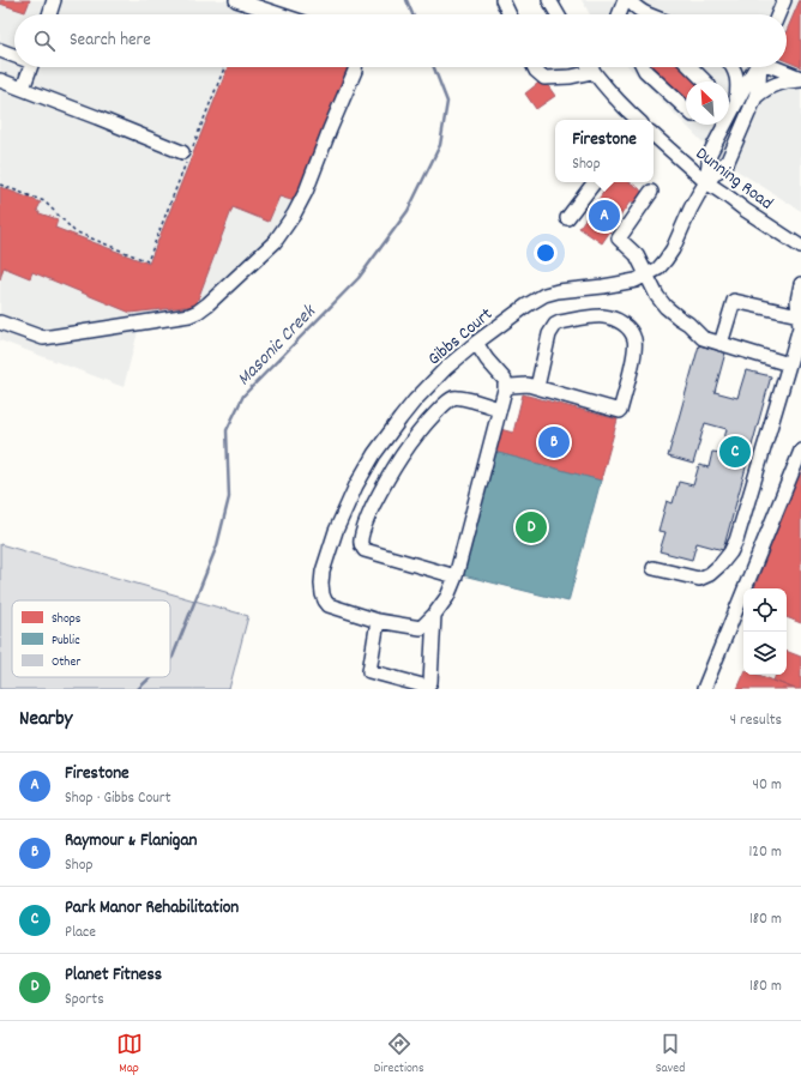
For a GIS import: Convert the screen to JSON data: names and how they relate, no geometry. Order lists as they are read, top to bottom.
{
  "streets": {
    "street": ["Dunning Road", "Gibbs Court"]
  },
  "crossings": [
    ["Dunning Road", "Gibbs Court"]
  ],
  "water": ["Masonic Creek"],
  "legend": ["Shops", "Public", "Other"],
  "north": "top left",
  "page": {
    "search": "Search here",
    "popup": ["Firestone", "Shop"],
    "pins": [
      "A",
      "B",
      "C",
      "D"
    ],
    "heading": ["Nearby", "4 results"],
    "list": [
      {
        "mark": "A",
        "name": "Firestone",
        "note": "Shop · Gibbs Court",
        "value": "40 m"
      },
      {
        "mark": "B",
        "name": "Raymour & Flanigan",
        "note": "Shop",
        "value": "120 m"
      },
      {
        "mark": "C",
        "name": "Park Manor Rehabilitation",
        "note": "Place",
        "value": "180 m"
      },
      {
        "mark": "D",
        "name": "Planet Fitness",
        "note": "Sports",
        "value": "180 m"
      }
    ],
    "nav": ["Map", "Directions", "Saved"]
  }
}
